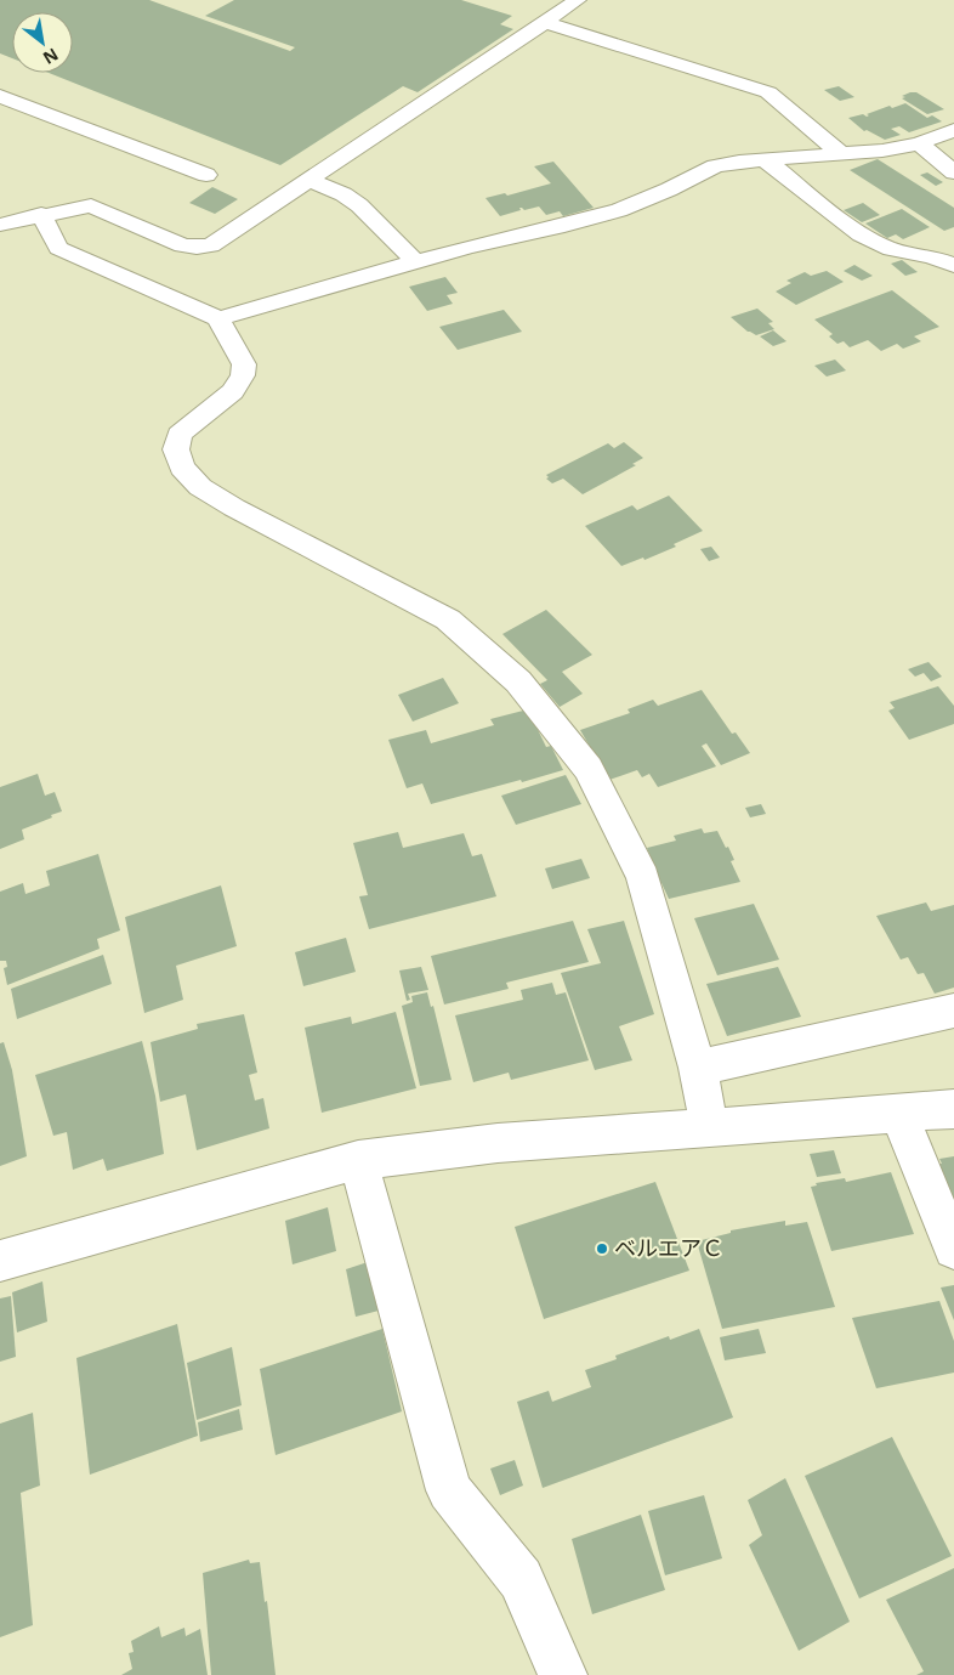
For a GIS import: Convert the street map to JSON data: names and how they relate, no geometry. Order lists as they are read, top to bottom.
{
  "places": ["ベルエアＣ"],
  "north": "bottom right"
}
